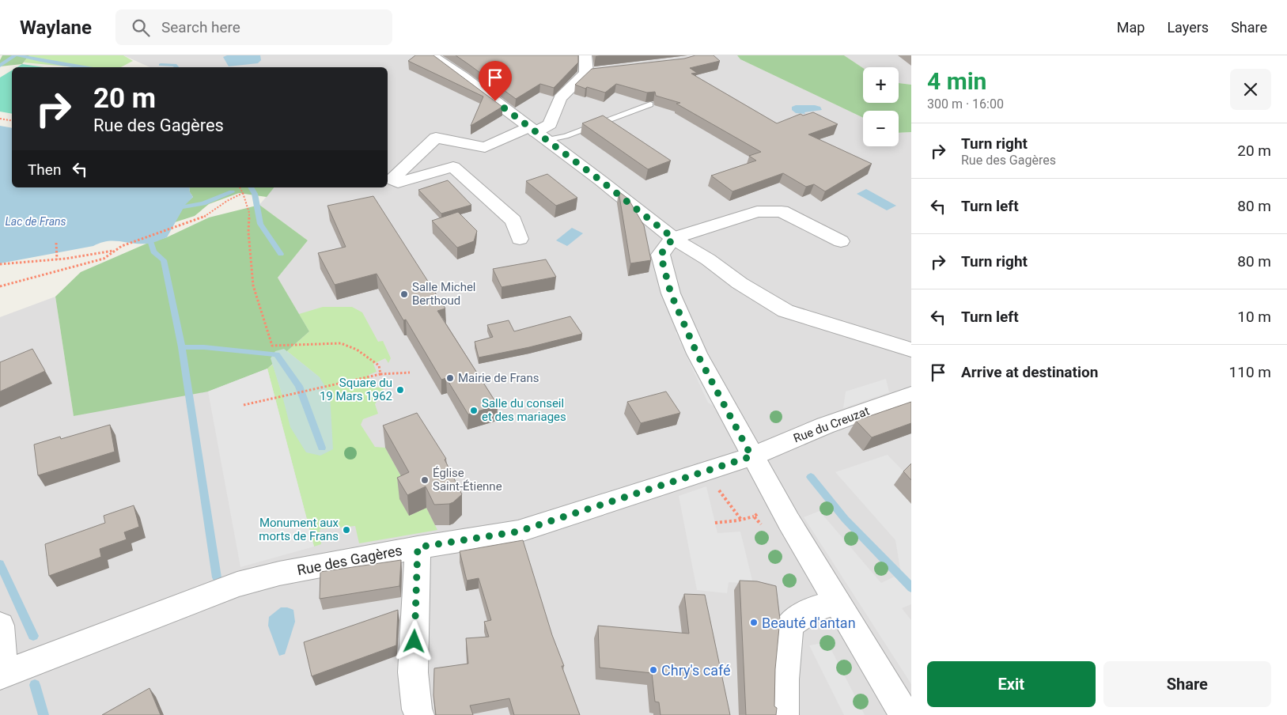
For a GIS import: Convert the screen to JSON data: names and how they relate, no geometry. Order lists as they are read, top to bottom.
{
  "streets": {
    "street": ["Rue du Creuzat", "Rue des Gagères"]
  },
  "crossings": [
    ["Rue du Creuzat", "Rue des Gagères"]
  ],
  "water": ["Lac de Frans"],
  "places": [
    "Salle Michel Berthoud",
    "Mairie de Frans",
    "Square du 19 Mars 1962",
    "Salle du conseil et des mariages",
    "Église Saint-Étienne",
    "Monument aux morts de Frans",
    "Beauté d'antan",
    "Chry's café"
  ],
  "page": {
    "header": "Waylane",
    "search": "Search here",
    "nav": ["Map", "Layers", "Share"],
    "heading": ["4 min", "300 m · 16:00"],
    "map_buttons": ["+", "−"],
    "turn": ["20 m", "Rue des Gagères"],
    "list": [
      {
        "name": "Turn right",
        "note": "Rue des Gagères",
        "value": "20 m"
      },
      {
        "name": "Turn left",
        "value": "80 m"
      },
      {
        "name": "Turn right",
        "value": "80 m"
      },
      {
        "name": "Turn left",
        "value": "10 m"
      },
      {
        "name": "Arrive at destination",
        "value": "110 m"
      }
    ],
    "then": "Then",
    "buttons": ["Exit", "Share"]
  }
}
